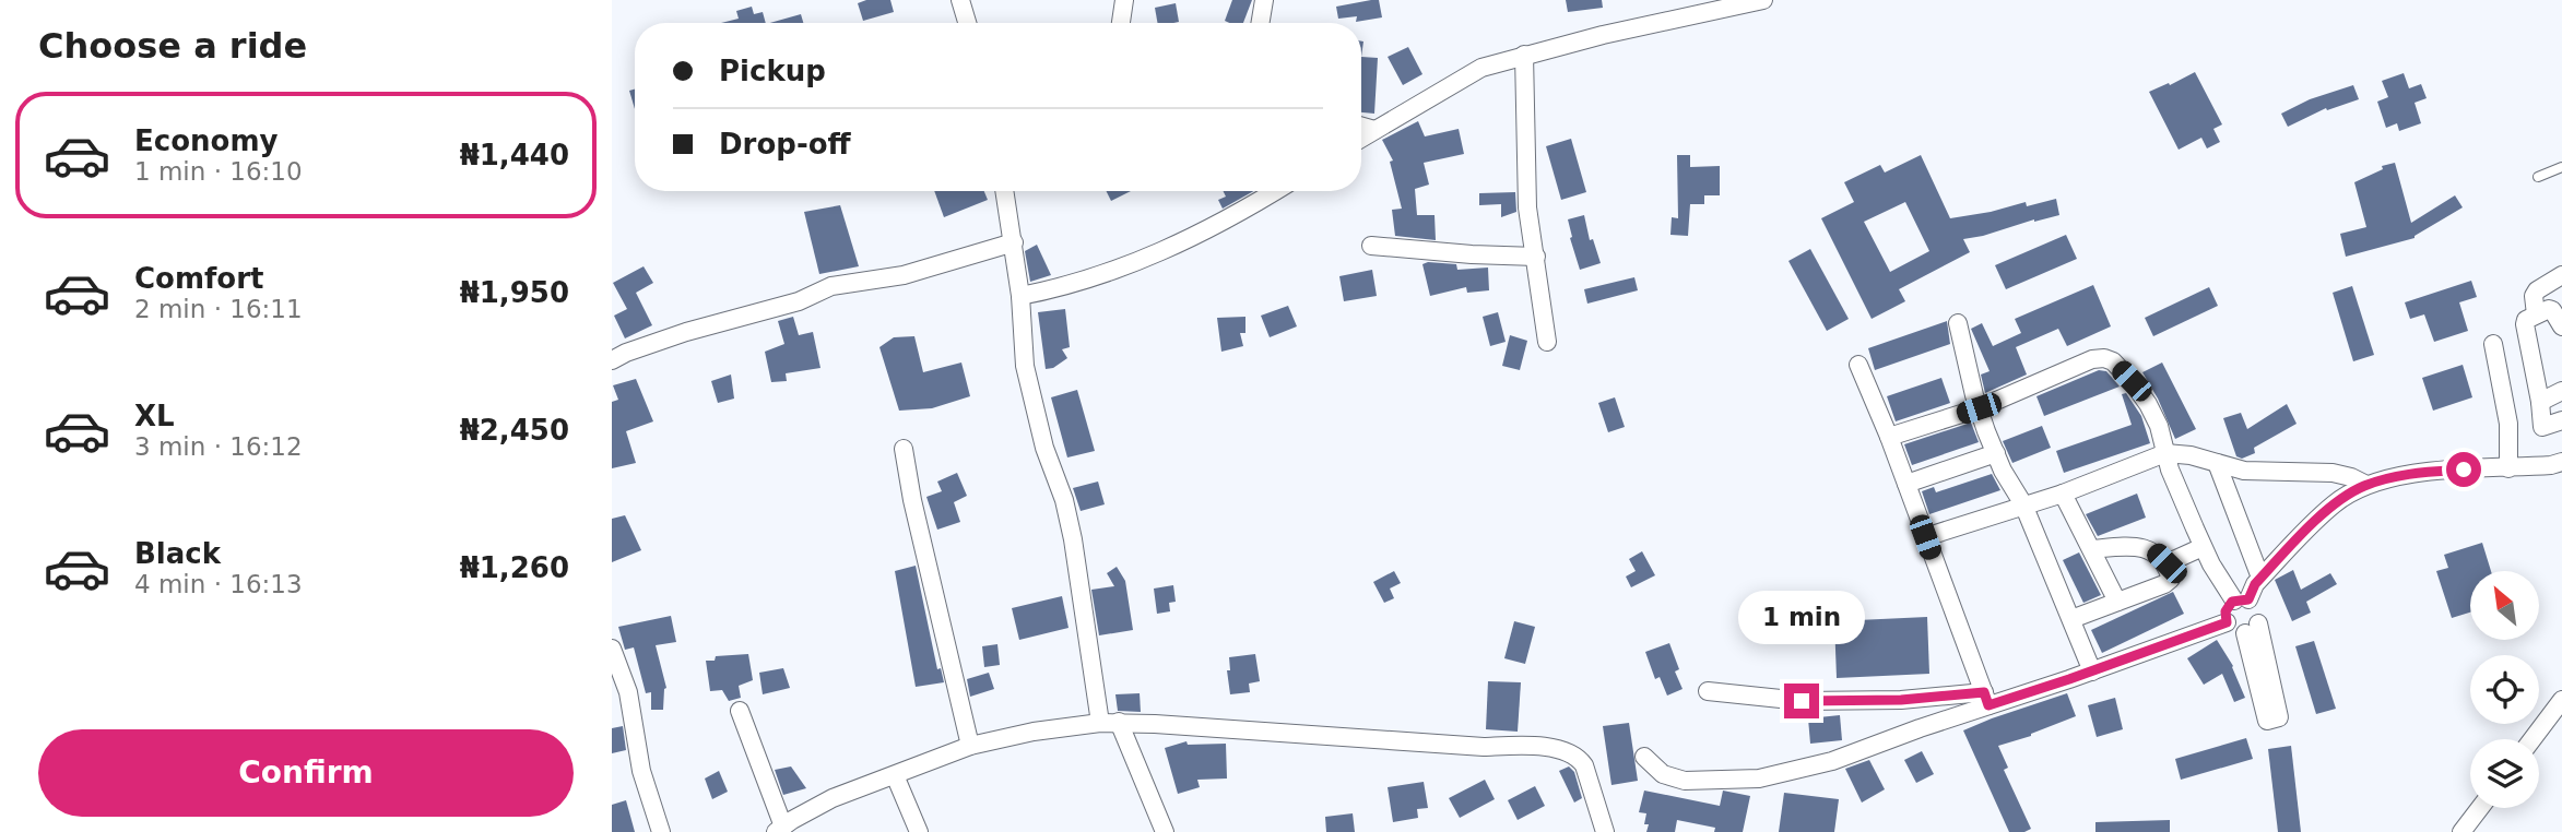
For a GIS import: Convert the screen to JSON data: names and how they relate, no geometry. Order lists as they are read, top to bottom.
{
  "north": "top left",
  "page": {
    "heading": "Choose a ride",
    "banner": ["Pickup", "Drop-off"],
    "list": [
      {
        "name": "Economy",
        "note": "1 min · 16:10",
        "value": "₦1,440"
      },
      {
        "name": "Comfort",
        "note": "2 min · 16:11",
        "value": "₦1,950"
      },
      {
        "name": "XL",
        "note": "3 min · 16:12",
        "value": "₦2,450"
      },
      {
        "name": "Black",
        "note": "4 min · 16:13",
        "value": "₦1,260"
      }
    ],
    "bubble": "1 min",
    "buttons": "Confirm"
  }
}
